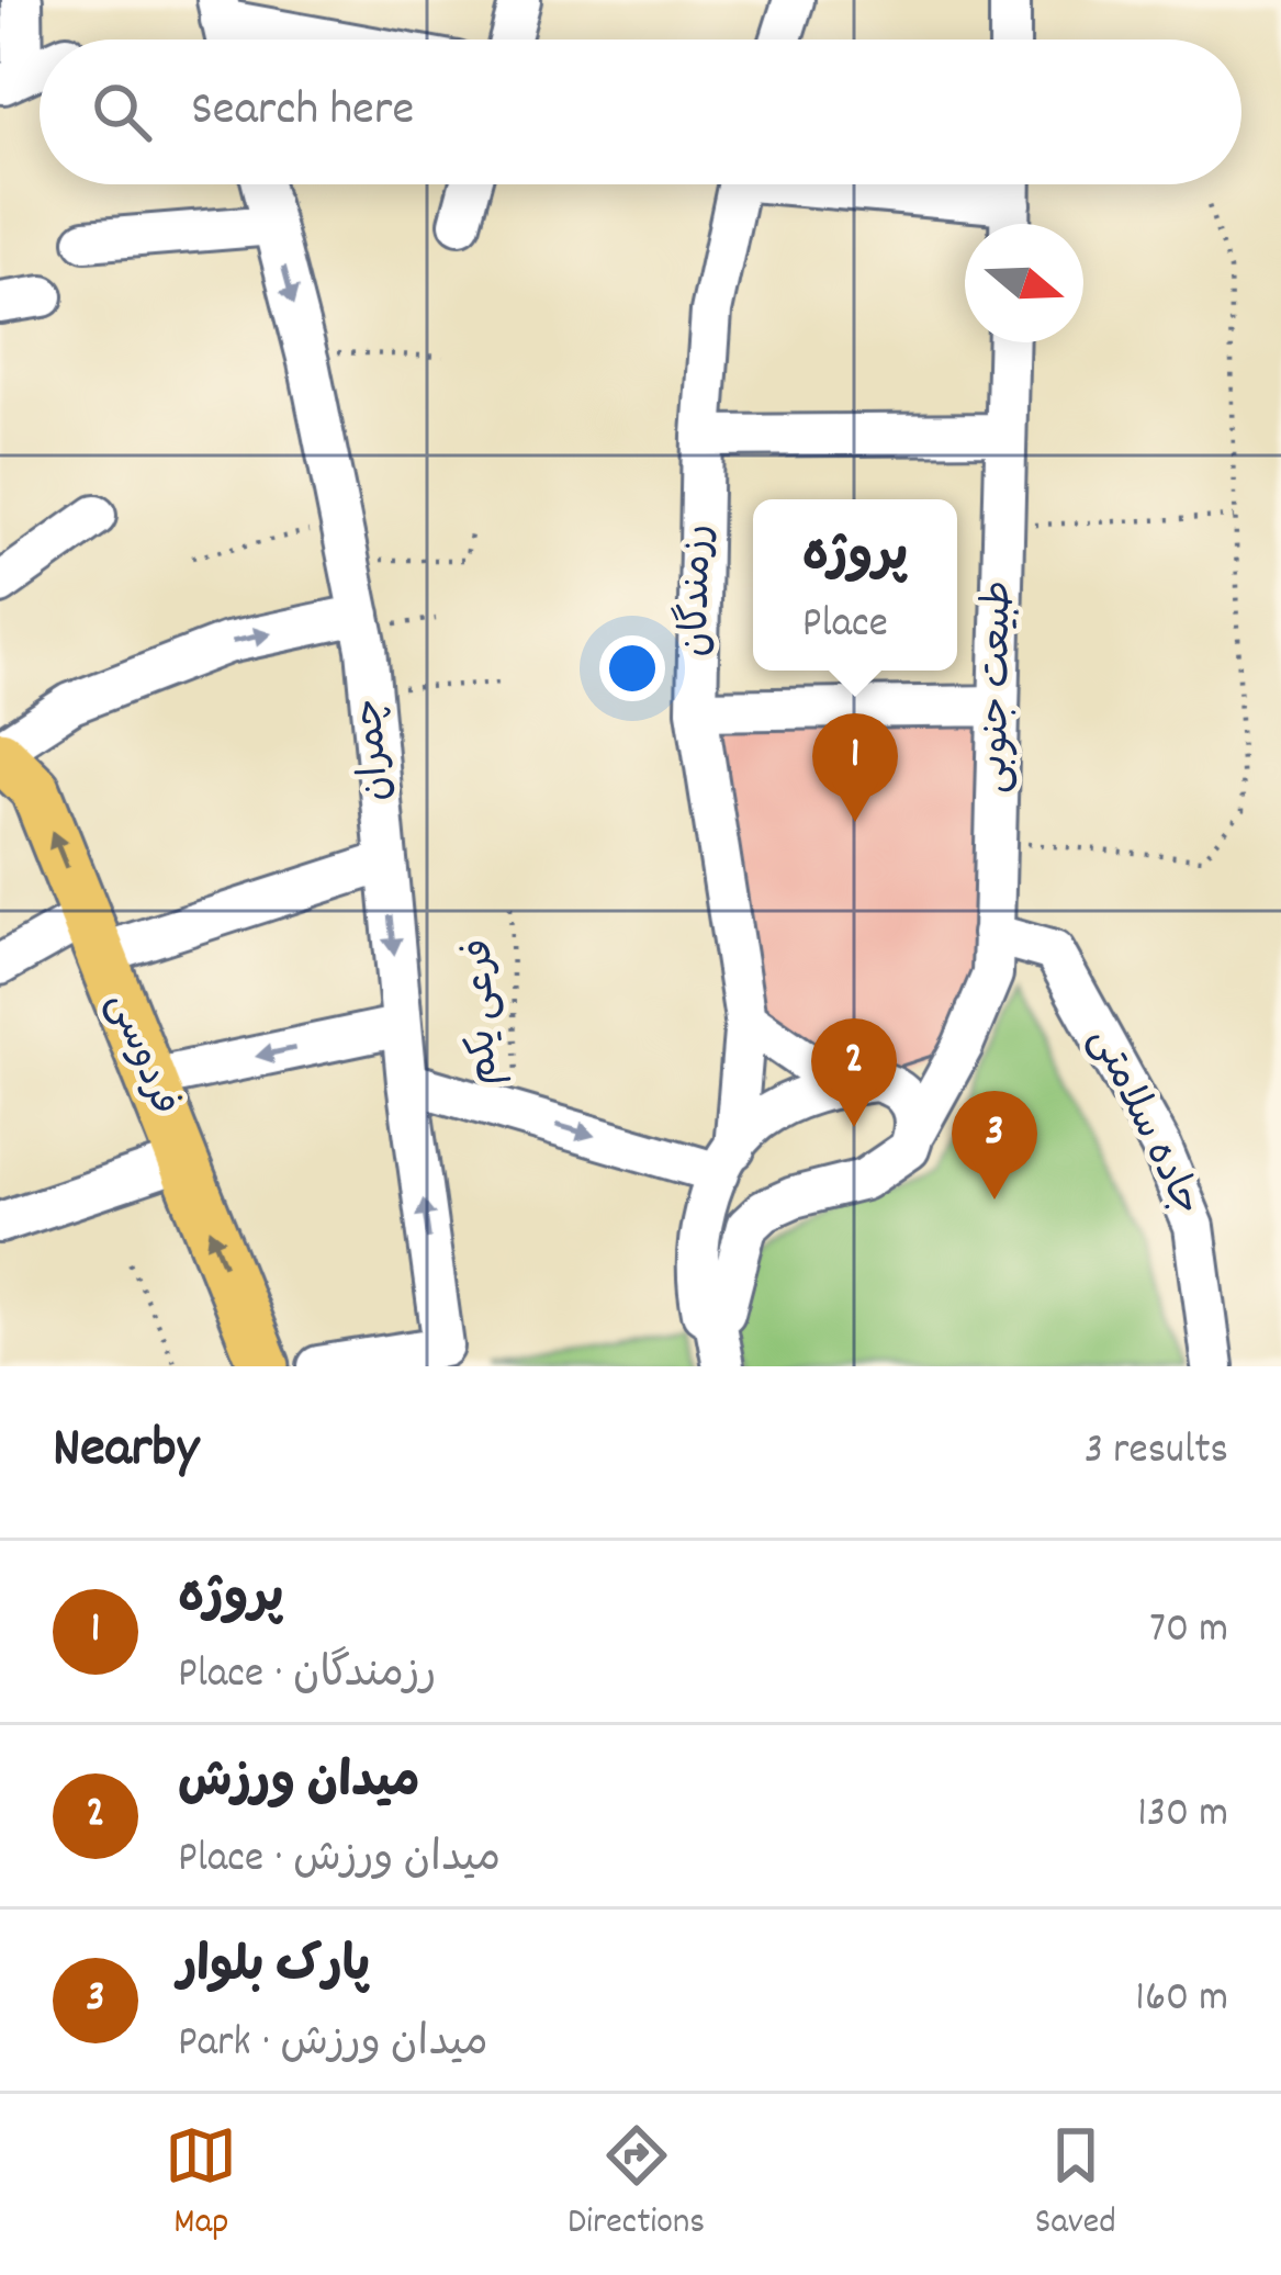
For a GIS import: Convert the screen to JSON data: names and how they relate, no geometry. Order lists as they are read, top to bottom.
{
  "streets": {
    "main road": ["فردوسی"],
    "street": [
      "رزمندگان",
      "طبیعت جنوبی",
      "چمران",
      "جاده سلامتی"
    ],
    "path": ["فرعی یکم"]
  },
  "crossings": [
    ["رزمندگان", "طبیعت جنوبی"],
    ["طبیعت جنوبی", "جاده سلامتی"]
  ],
  "one_way": ["فردوسی"],
  "north": "right",
  "page": {
    "search": "Search here",
    "popup": ["پروژه", "Place"],
    "pins": ["1", "2", "3"],
    "heading": ["Nearby", "3 results"],
    "list": [
      {
        "mark": "1",
        "name": "پروژه",
        "note": "Place · رزمندگان",
        "value": "70 m"
      },
      {
        "mark": "2",
        "name": "میدان ورزش",
        "note": "Place · میدان ورزش",
        "value": "130 m"
      },
      {
        "mark": "3",
        "name": "پارک بلوار",
        "note": "Park · میدان ورزش",
        "value": "160 m"
      }
    ],
    "nav": ["Map", "Directions", "Saved"]
  }
}
